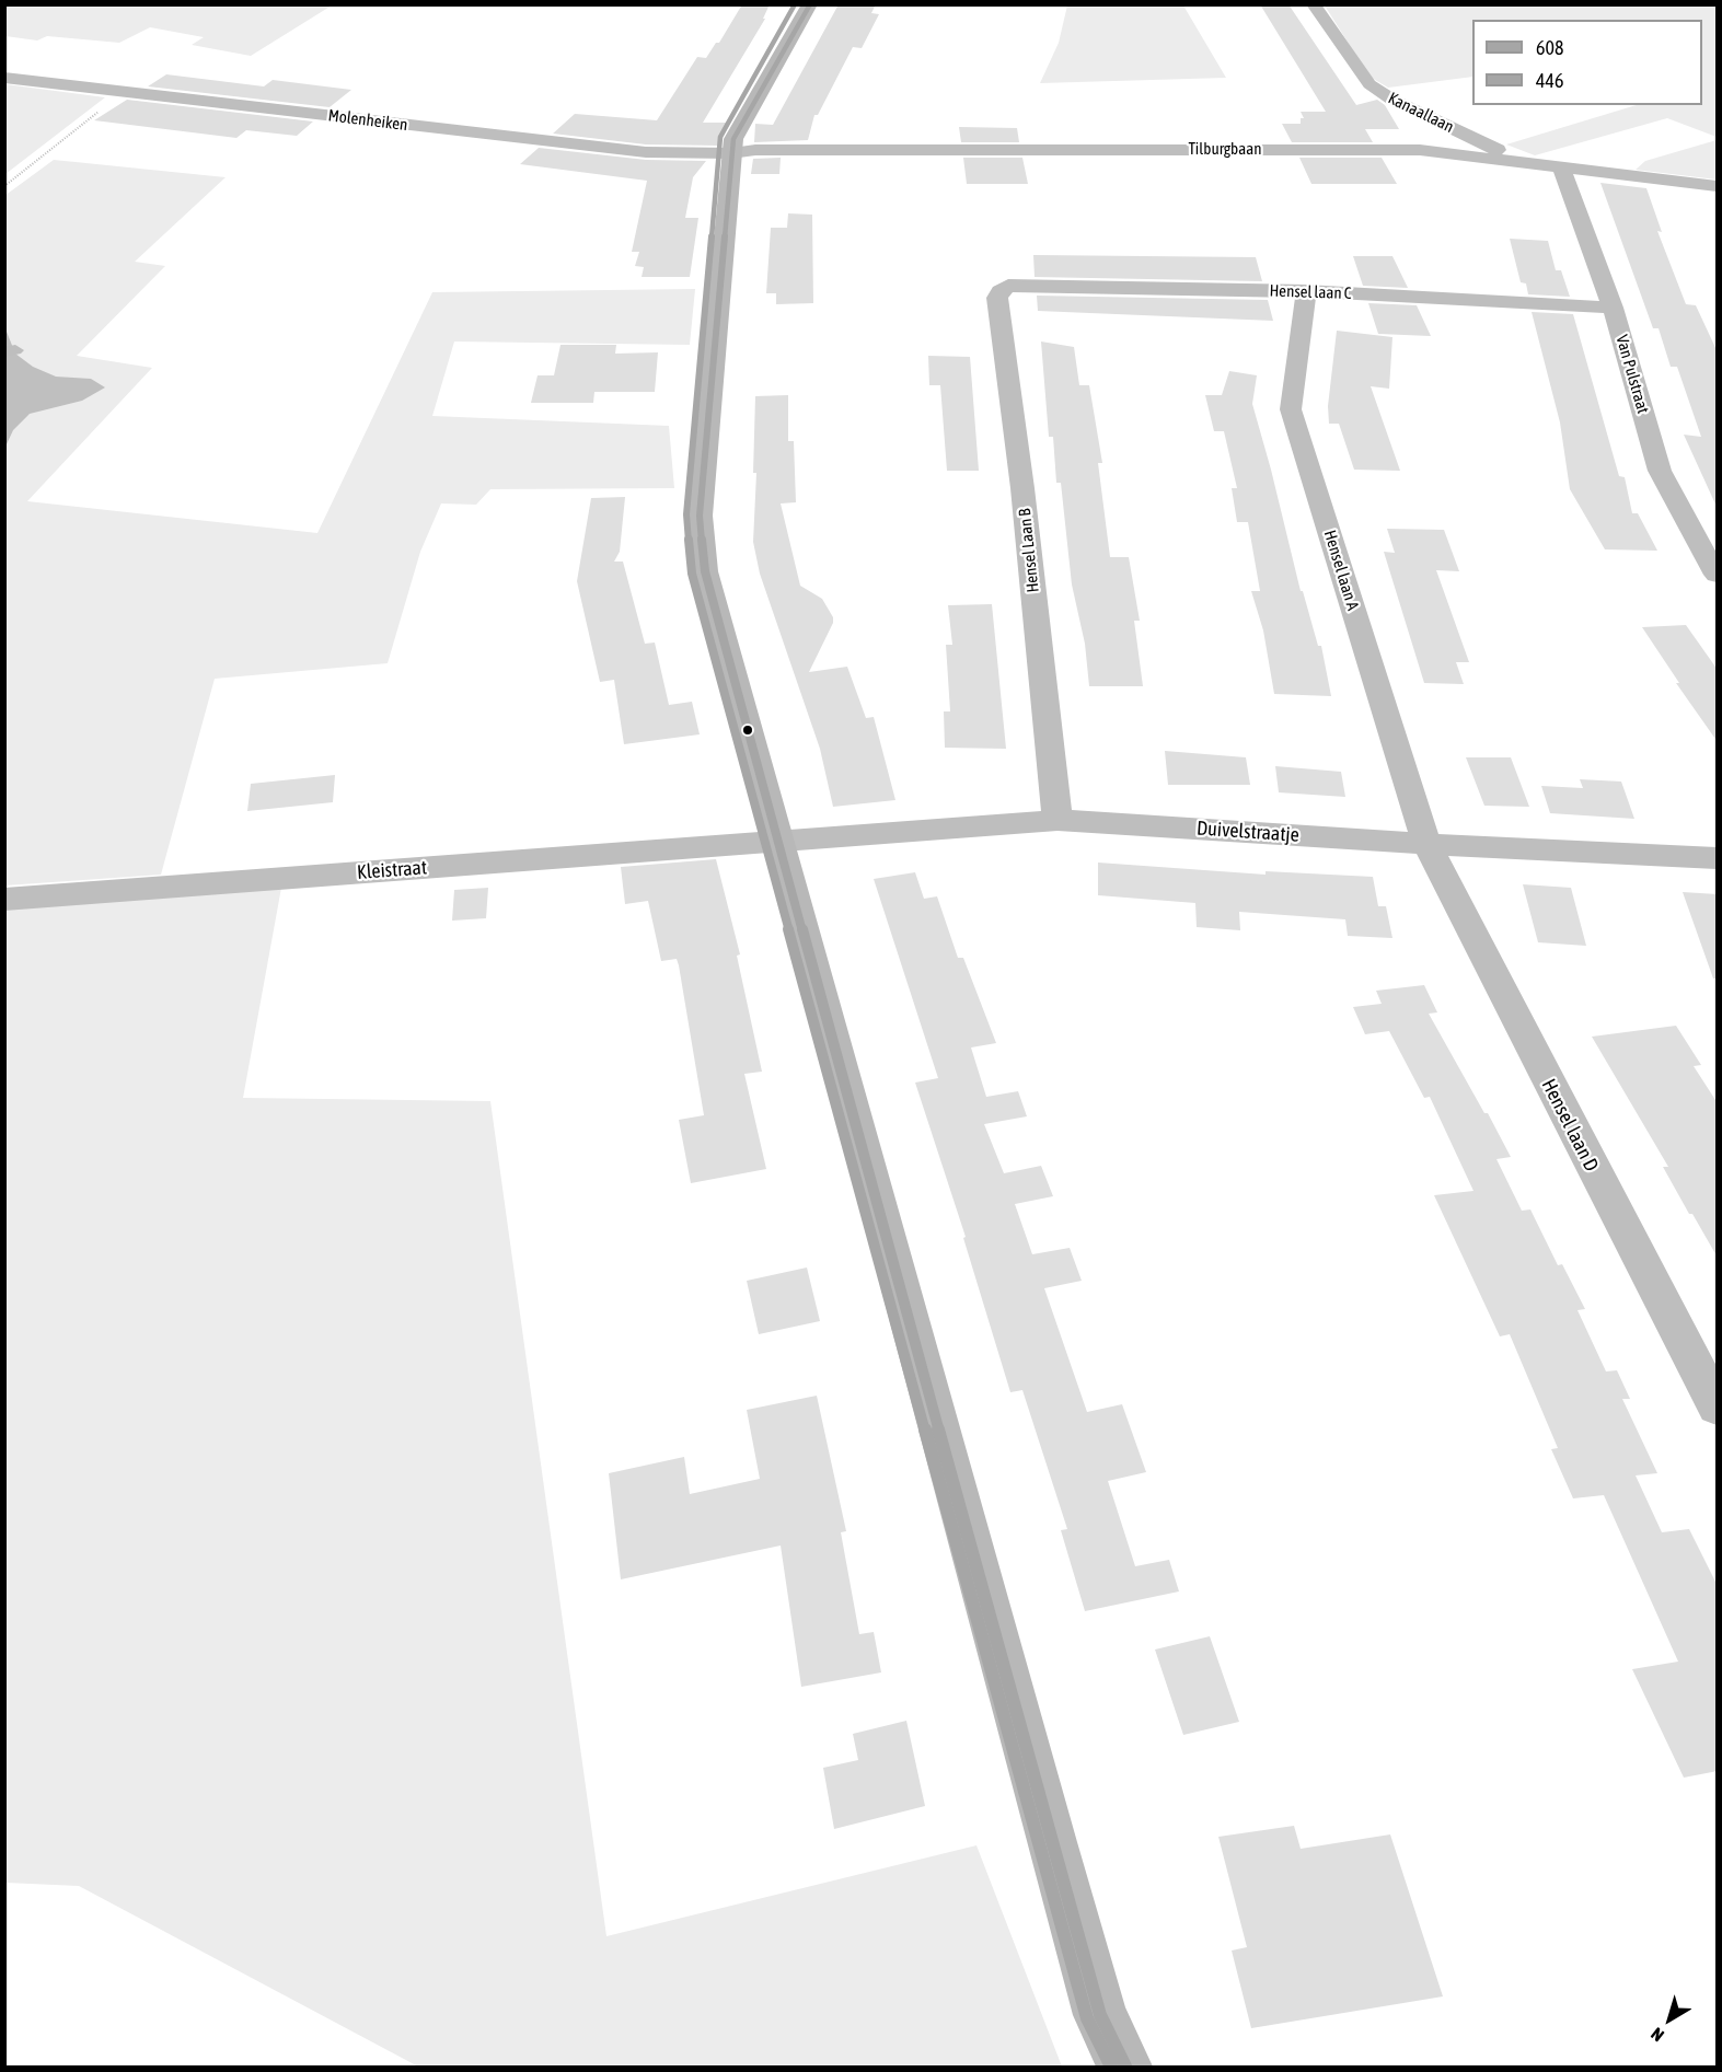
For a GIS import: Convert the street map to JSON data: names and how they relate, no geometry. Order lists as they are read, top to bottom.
{
  "streets": {
    "street": [
      "Kanaallaan",
      "Molenheiken",
      "Tilburgbaan",
      "Hensel laan C",
      "Van Pulstraat",
      "Hensel Laan B",
      "Hensel laan A",
      "Duivelstraatje",
      "Kleistraat",
      "Hensel laan D"
    ]
  },
  "crossings": [
    ["Kanaallaan", "Tilburgbaan"],
    ["Molenheiken", "Tilburgbaan"],
    ["Tilburgbaan", "Van Pulstraat"],
    ["Hensel laan C", "Van Pulstraat"],
    ["Hensel laan C", "Hensel Laan B"],
    ["Hensel laan C", "Hensel laan A"],
    ["Hensel Laan B", "Duivelstraatje"],
    ["Hensel laan A", "Duivelstraatje"],
    ["Hensel laan A", "Hensel laan D"],
    ["Duivelstraatje", "Kleistraat"],
    ["Duivelstraatje", "Hensel laan D"]
  ],
  "lines": ["transit line 608", "transit line 446"],
  "legend": ["608", "446"],
  "north": "bottom left"
}
